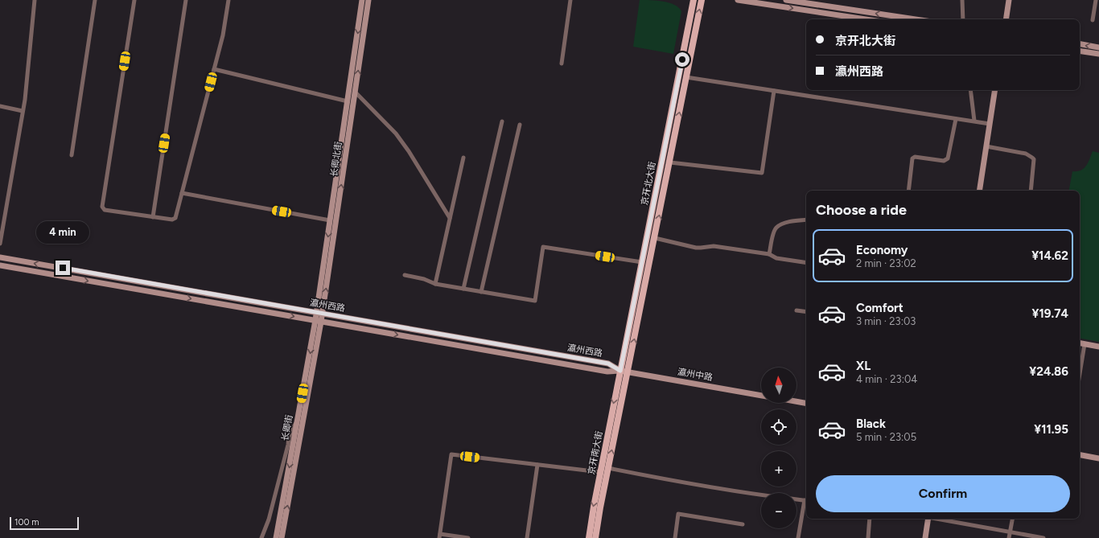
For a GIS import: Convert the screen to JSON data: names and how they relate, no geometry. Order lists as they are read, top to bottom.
{
  "streets": {
    "main road": [
      "长卿北街",
      "京开北大街",
      "瀛州西路",
      "瀛州中路",
      "长卿街",
      "京开南大街"
    ]
  },
  "crossings": [
    ["长卿北街", "瀛州西路"],
    ["长卿北街", "长卿街"],
    ["京开北大街", "瀛州西路"],
    ["京开北大街", "瀛州中路"],
    ["京开北大街", "京开南大街"],
    ["瀛州西路", "瀛州中路"],
    ["瀛州西路", "长卿街"],
    ["瀛州西路", "京开南大街"],
    ["瀛州中路", "京开南大街"]
  ],
  "scale_bar": "100 m",
  "north": "top",
  "page": {
    "banner": ["京开北大街", "瀛州西路"],
    "heading": "Choose a ride",
    "bubble": "4 min",
    "list": [
      {
        "name": "Economy",
        "note": "2 min · 23:02",
        "value": "¥14.62"
      },
      {
        "name": "Comfort",
        "note": "3 min · 23:03",
        "value": "¥19.74"
      },
      {
        "name": "XL",
        "note": "4 min · 23:04",
        "value": "¥24.86"
      },
      {
        "name": "Black",
        "note": "5 min · 23:05",
        "value": "¥11.95"
      }
    ],
    "map_buttons": ["+", "−"],
    "buttons": "Confirm",
    "scale": "100 m"
  }
}
